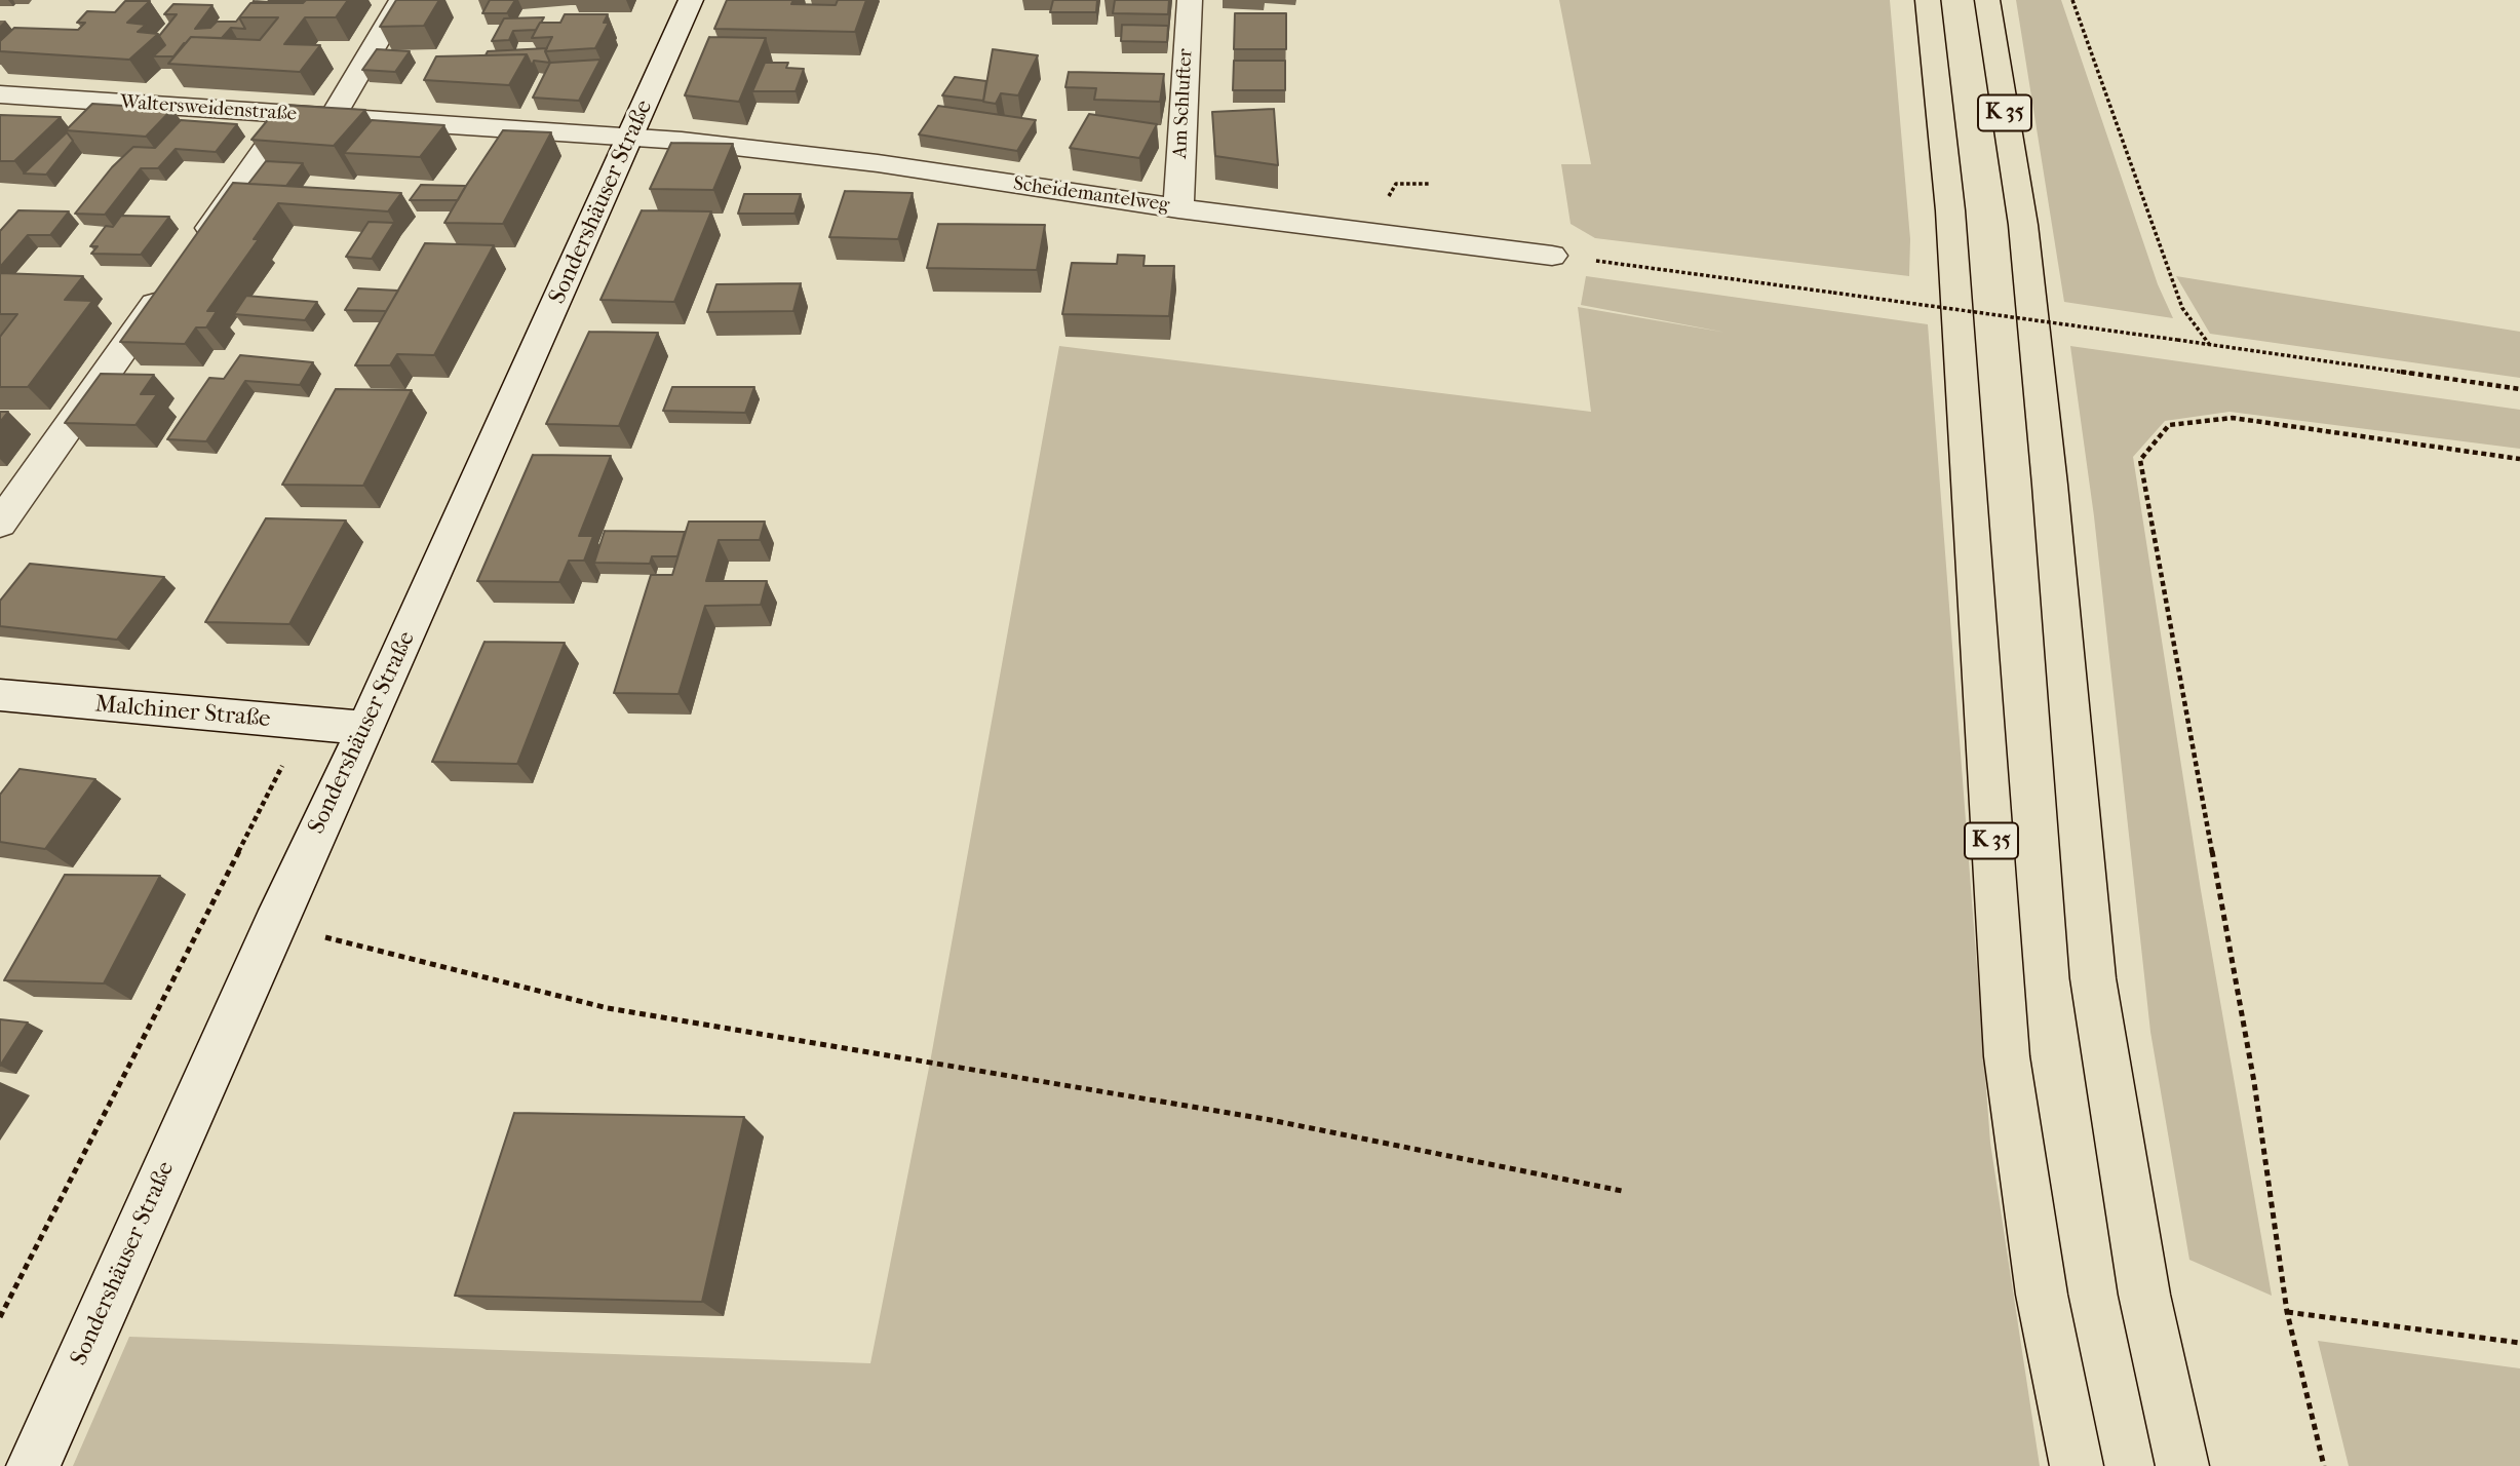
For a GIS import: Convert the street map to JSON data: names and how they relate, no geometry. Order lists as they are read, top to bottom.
{
  "streets": {
    "highway": ["K 35"],
    "street": [
      "Am Schlufter",
      "Waltersweidenstraße",
      "Scheidemantelweg",
      "Sondershäuser Straße",
      "Malchiner Straße"
    ]
  },
  "crossings": [
    ["Am Schlufter", "Scheidemantelweg"],
    ["Waltersweidenstraße", "Scheidemantelweg"],
    ["Waltersweidenstraße", "Sondershäuser Straße"],
    ["Scheidemantelweg", "Sondershäuser Straße"],
    ["Sondershäuser Straße", "Malchiner Straße"]
  ]
}
